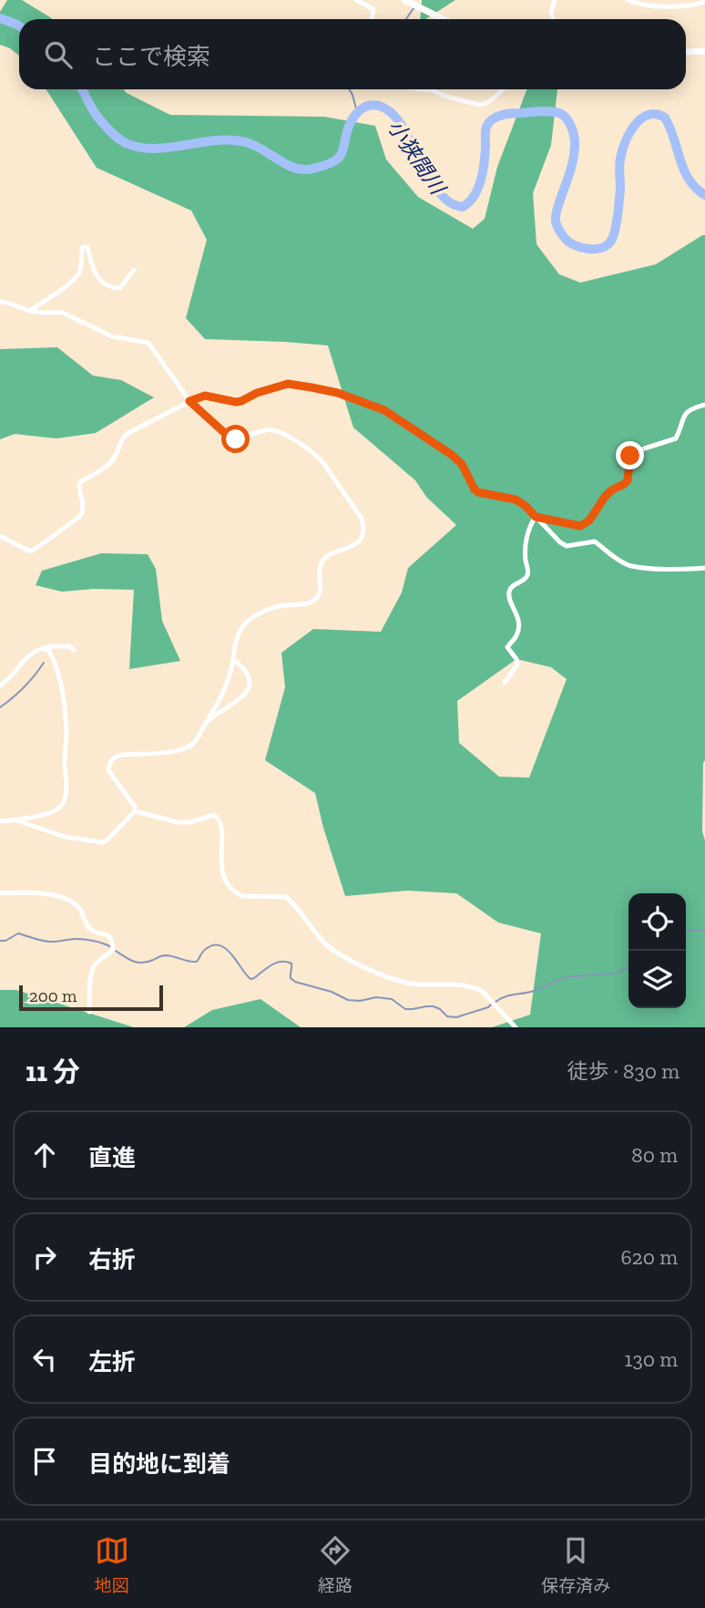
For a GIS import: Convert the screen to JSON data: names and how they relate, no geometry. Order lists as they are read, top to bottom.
{
  "water": ["小狭間川"],
  "scale_bar": "200 m",
  "page": {
    "search": "ここで検索",
    "scale": "200 m",
    "heading": ["11 分", "徒歩 · 830 m"],
    "list": [
      ["直進", "80 m"],
      ["右折", "620 m"],
      ["左折", "130 m"],
      "目的地に到着"
    ],
    "nav": ["地図", "経路", "保存済み"]
  }
}
